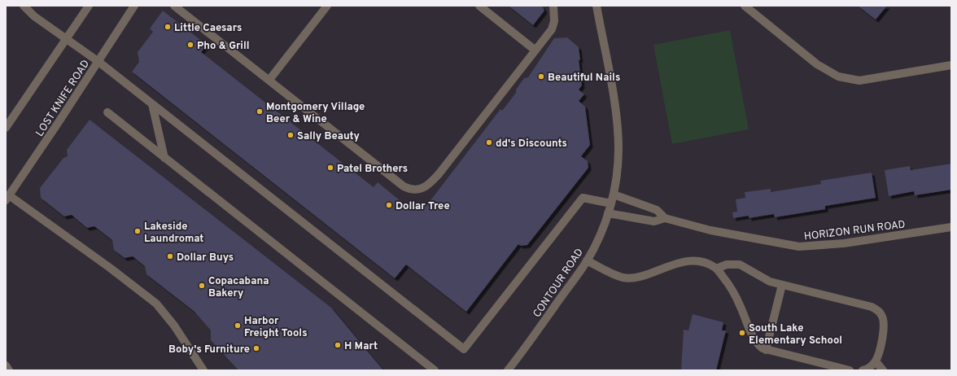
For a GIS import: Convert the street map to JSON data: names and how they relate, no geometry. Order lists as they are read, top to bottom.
{
  "streets": {
    "street": ["LOST KNIFE ROAD", "HORIZON RUN ROAD", "CONTOUR ROAD"]
  },
  "crossings": [
    ["HORIZON RUN ROAD", "CONTOUR ROAD"]
  ],
  "places": [
    "Little Caesars",
    "Pho & Grill",
    "Beautiful Nails",
    "Montgomery Village Beer & Wine",
    "Sally Beauty",
    "dd's Discounts",
    "Patel Brothers",
    "Dollar Tree",
    "Lakeside Laundromat",
    "Dollar Buys",
    "Copacabana Bakery",
    "Harbor Freight Tools",
    "South Lake Elementary School",
    "H Mart",
    "Boby's Furniture"
  ]
}
